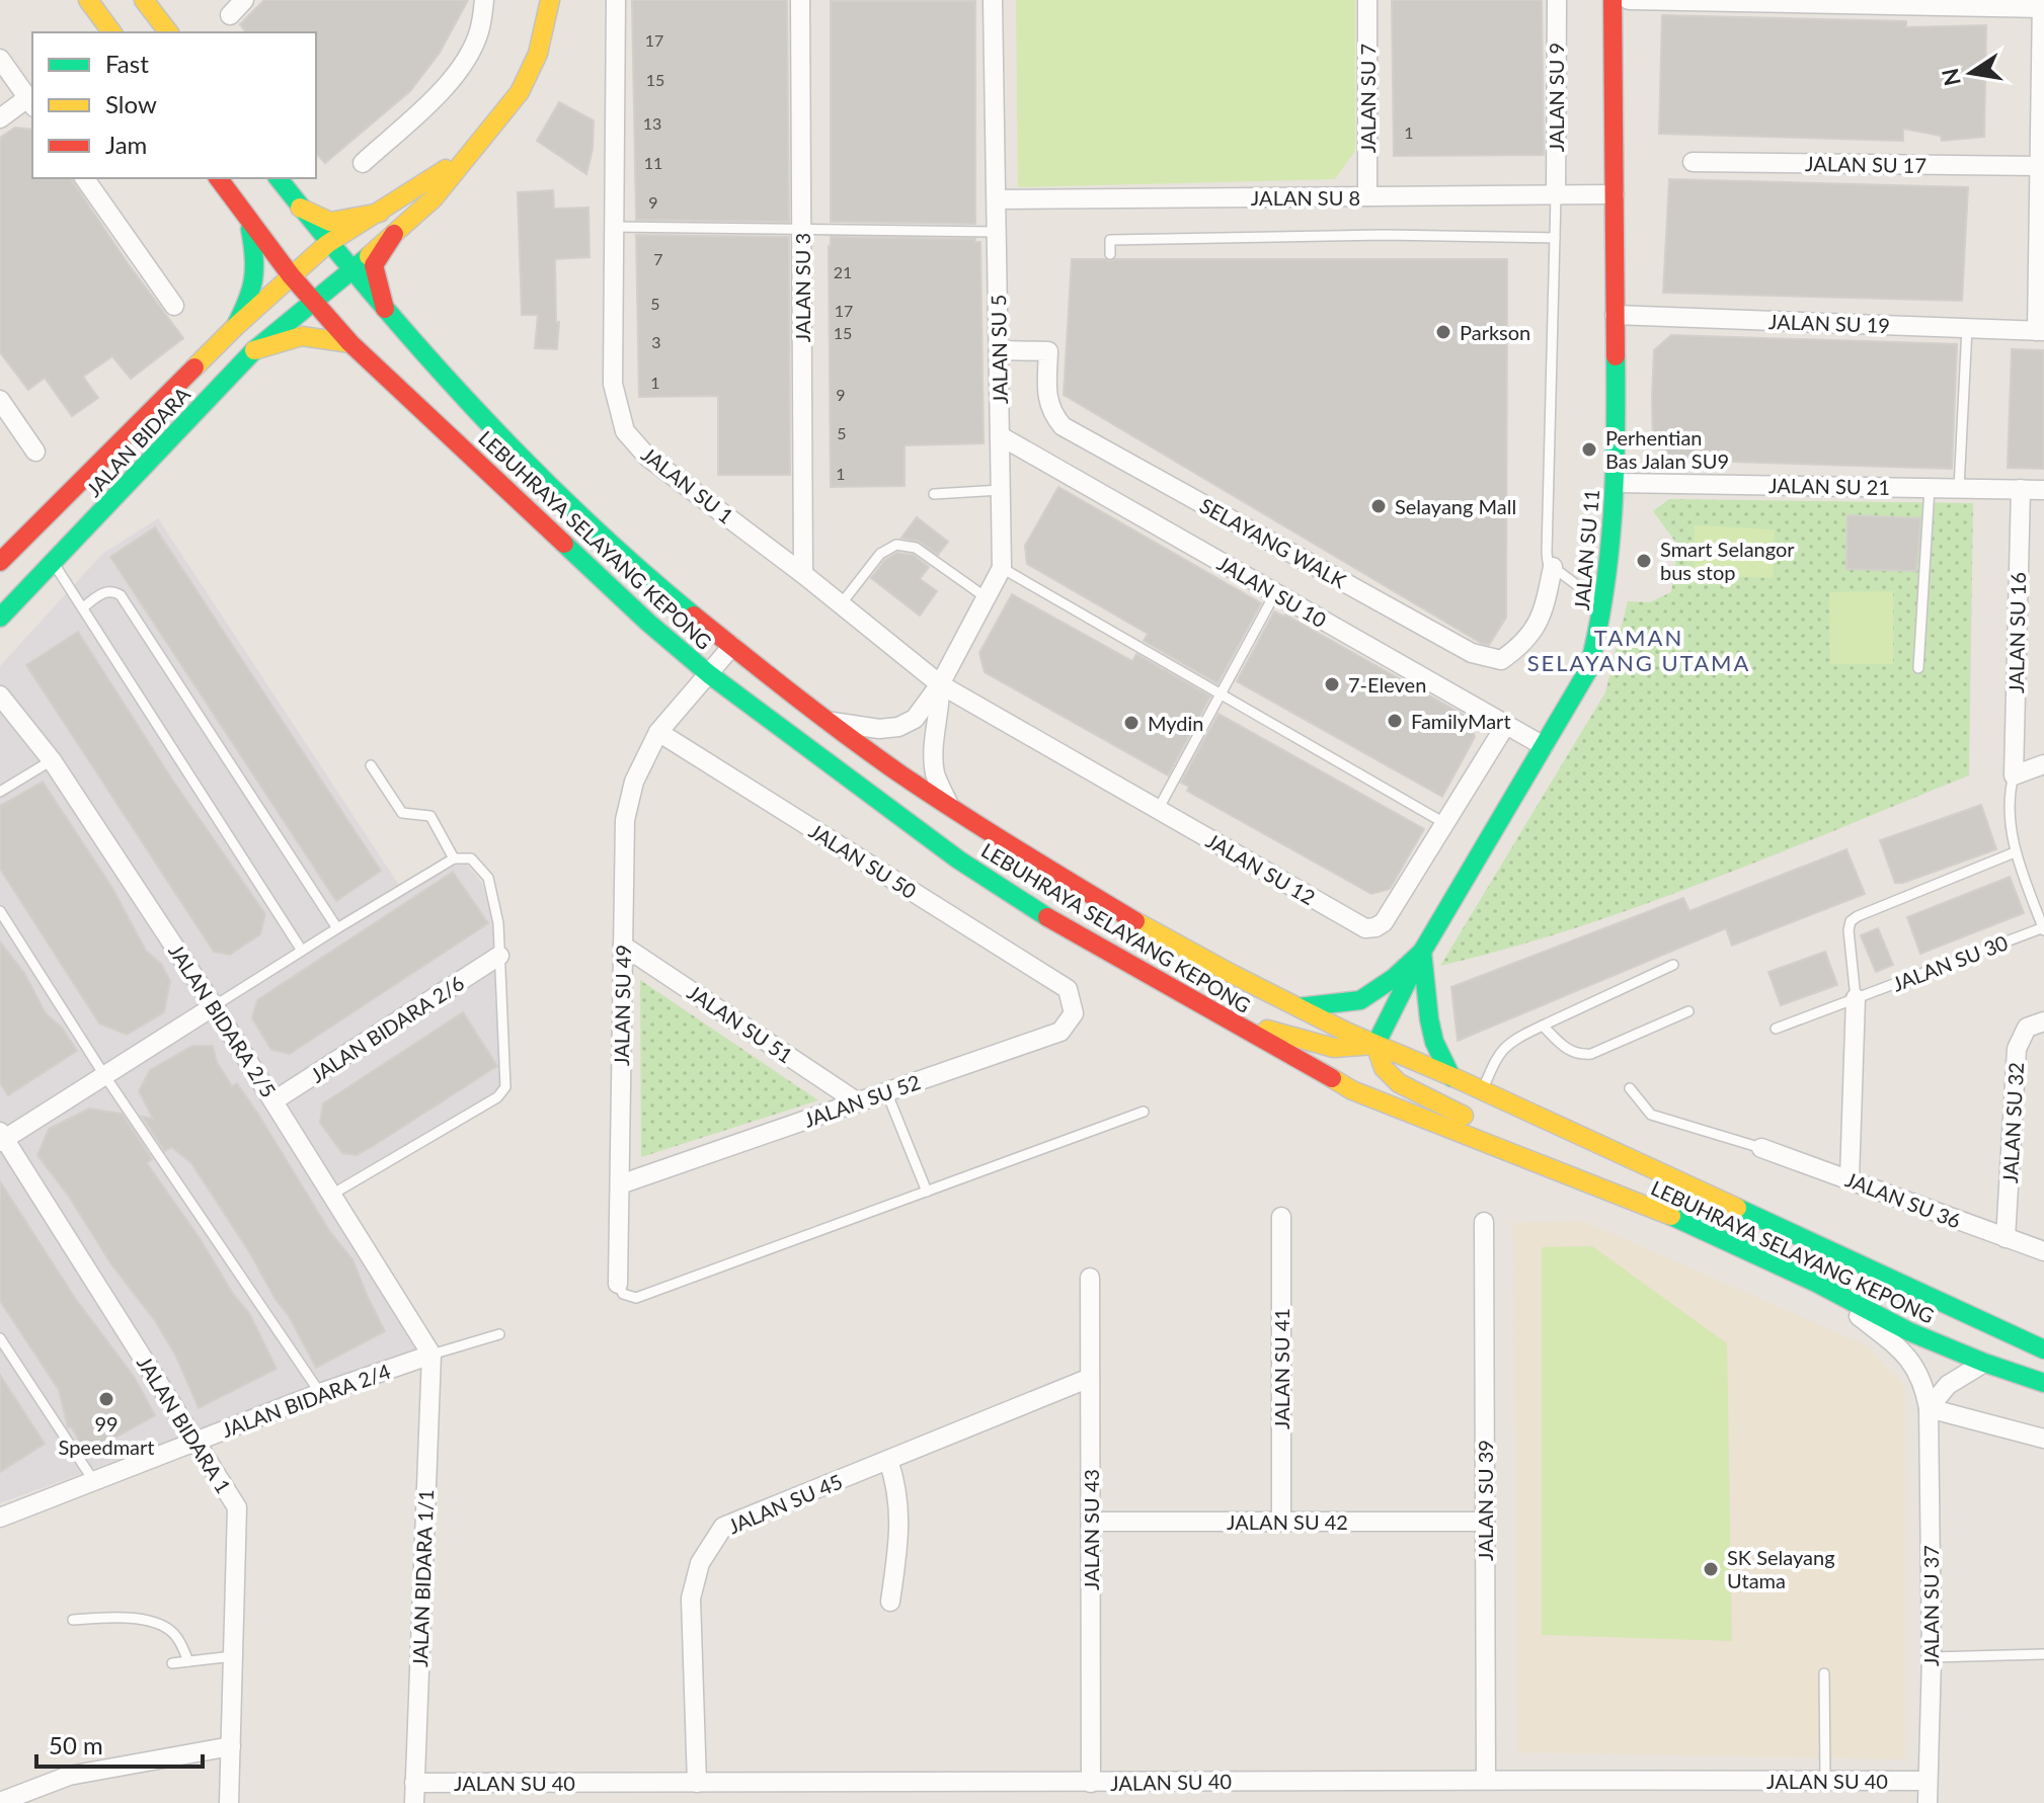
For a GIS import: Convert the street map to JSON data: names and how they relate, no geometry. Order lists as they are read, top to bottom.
{
  "streets": {
    "main road": ["JALAN BIDARA", "LEBUHRAYA SELAYANG KEPONG", "JALAN SU 11"],
    "street": [
      "JALAN SU 9",
      "JALAN SU 7",
      "JALAN SU 17",
      "JALAN SU 8",
      "JALAN SU 3",
      "JALAN SU 19",
      "JALAN SU 5",
      "JALAN SU 1",
      "JALAN SU 21",
      "SELAYANG WALK",
      "JALAN SU 10",
      "JALAN SU 16",
      "JALAN SU 50",
      "JALAN SU 12",
      "JALAN SU 49",
      "JALAN BIDARA 2/5",
      "JALAN SU 51",
      "JALAN BIDARA 2/6",
      "JALAN SU 52",
      "JALAN SU 32",
      "JALAN SU 36",
      "JALAN SU 41",
      "JALAN BIDARA 2/4",
      "JALAN BIDARA 1",
      "JALAN SU 39",
      "JALAN SU 45",
      "JALAN SU 42",
      "JALAN SU 43",
      "JALAN BIDARA 1/1",
      "JALAN SU 37",
      "JALAN SU 40"
    ],
    "lane": ["JALAN SU 30"]
  },
  "crossings": [
    ["JALAN SU 9", "JALAN SU 8"],
    ["JALAN SU 7", "JALAN SU 8"],
    ["JALAN SU 8", "JALAN SU 5"],
    ["JALAN SU 8", "JALAN SU 11"],
    ["JALAN SU 3", "JALAN SU 1"],
    ["JALAN SU 19", "JALAN SU 11"],
    ["JALAN SU 5", "JALAN SU 1"],
    ["JALAN SU 5", "LEBUHRAYA SELAYANG KEPONG"],
    ["JALAN SU 5", "SELAYANG WALK"],
    ["JALAN SU 5", "JALAN SU 10"],
    ["JALAN SU 5", "JALAN SU 12"],
    ["JALAN BIDARA", "LEBUHRAYA SELAYANG KEPONG"],
    ["JALAN SU 1", "JALAN SU 12"],
    ["JALAN SU 21", "JALAN SU 11"],
    ["JALAN SU 21", "JALAN SU 16"],
    ["LEBUHRAYA SELAYANG KEPONG", "JALAN SU 11"],
    ["LEBUHRAYA SELAYANG KEPONG", "JALAN SU 49"],
    ["LEBUHRAYA SELAYANG KEPONG", "JALAN SU 37"],
    ["JALAN SU 11", "JALAN SU 10"],
    ["JALAN SU 10", "JALAN SU 12"],
    ["JALAN SU 50", "JALAN SU 49"],
    ["JALAN SU 50", "JALAN SU 52"],
    ["JALAN SU 49", "JALAN SU 51"],
    ["JALAN SU 49", "JALAN SU 52"],
    ["JALAN BIDARA 2/5", "JALAN BIDARA 2/6"],
    ["JALAN BIDARA 2/5", "JALAN BIDARA 2/4"],
    ["JALAN BIDARA 2/5", "JALAN BIDARA 1/1"],
    ["JALAN SU 51", "JALAN SU 52"],
    ["JALAN SU 32", "JALAN SU 36"],
    ["JALAN SU 41", "JALAN SU 42"],
    ["JALAN BIDARA 2/4", "JALAN BIDARA 1"],
    ["JALAN BIDARA 2/4", "JALAN BIDARA 1/1"],
    ["JALAN SU 39", "JALAN SU 42"],
    ["JALAN SU 39", "JALAN SU 40"],
    ["JALAN SU 45", "JALAN SU 43"],
    ["JALAN SU 45", "JALAN SU 40"],
    ["JALAN SU 42", "JALAN SU 43"],
    ["JALAN SU 43", "JALAN SU 40"],
    ["JALAN BIDARA 1/1", "JALAN SU 40"],
    ["JALAN SU 37", "JALAN SU 40"]
  ],
  "districts": ["TAMAN SELAYANG UTAMA"],
  "places": [
    "Parkson",
    "Perhentian Bas Jalan SU9",
    "Selayang Mall",
    "Smart Selangor bus stop",
    "7-Eleven",
    "FamilyMart",
    "Mydin",
    "99 Speedmart",
    "SK Selayang Utama"
  ],
  "house_numbers": [
    "17",
    "15",
    "13",
    "1",
    "11",
    "9",
    "7",
    "21",
    "5",
    "17",
    "15",
    "3",
    "1",
    "9",
    "5",
    "1"
  ],
  "legend": ["Fast", "Slow", "Jam"],
  "scale_bar": "50 m",
  "north": "left"
}
